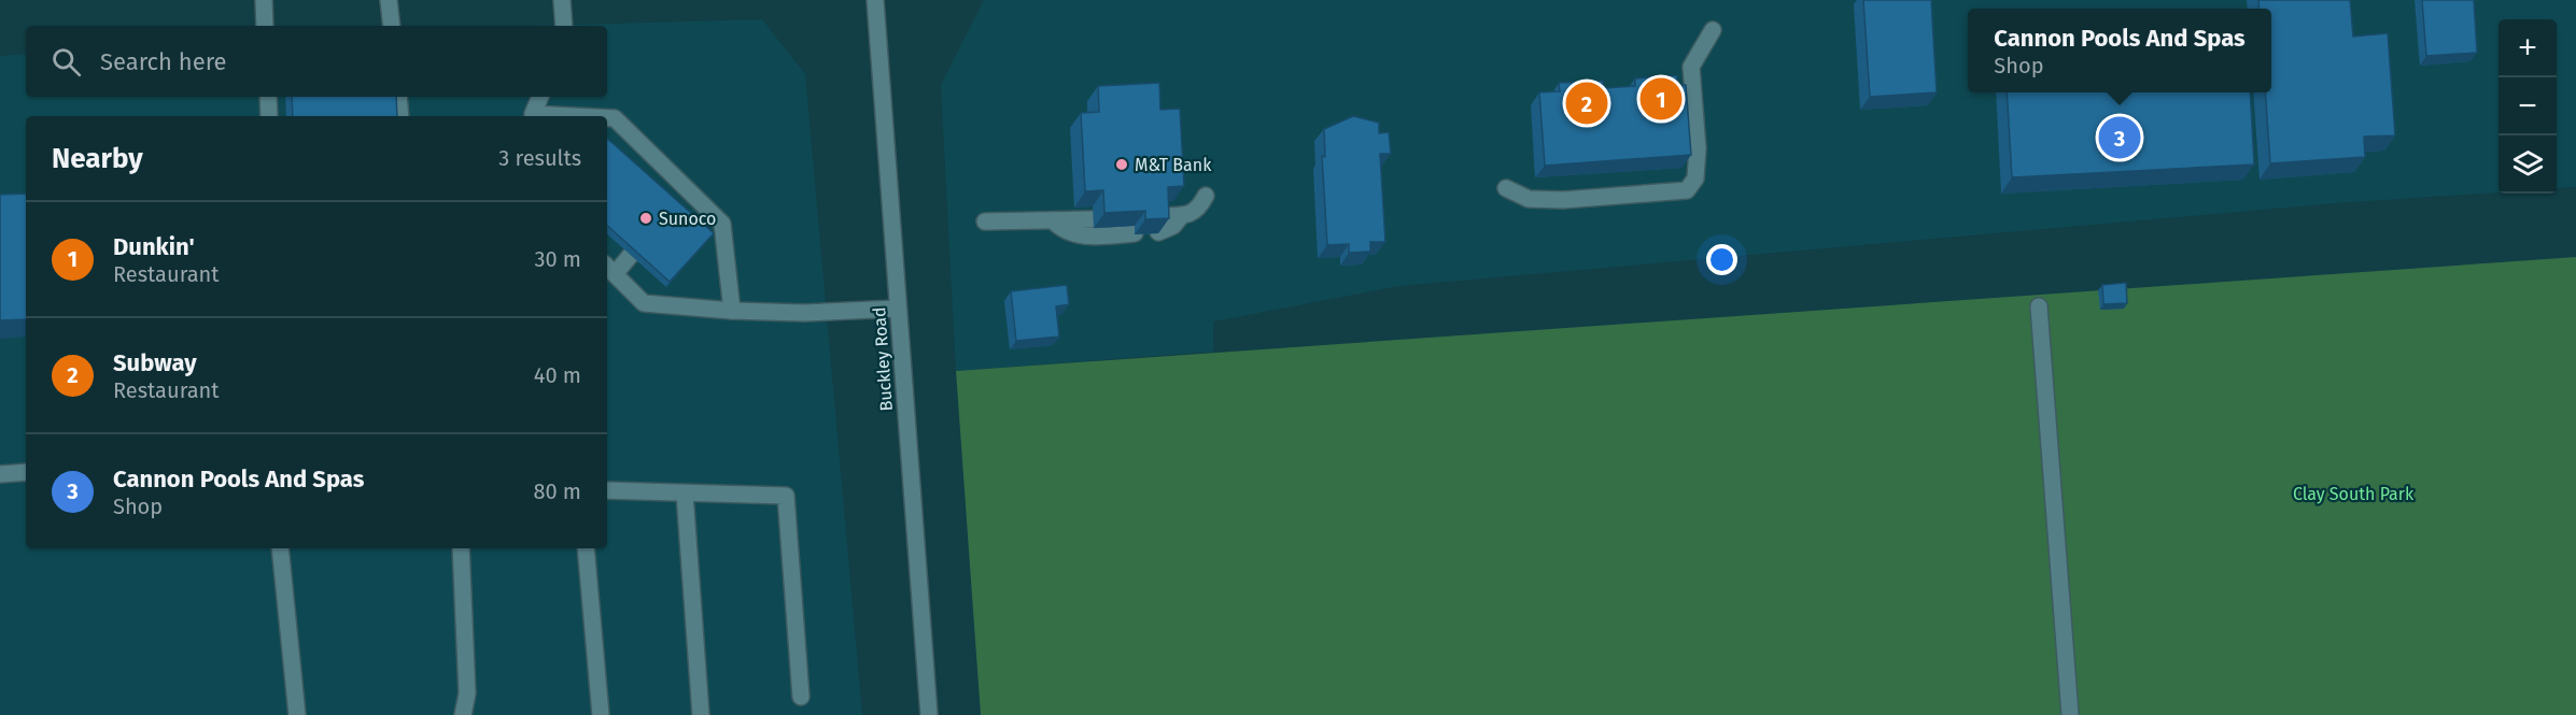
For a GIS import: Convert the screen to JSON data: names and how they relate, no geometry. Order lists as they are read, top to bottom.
{
  "streets": {
    "street": ["Buckley Road"]
  },
  "parks": ["Clay South Park"],
  "places": ["M&T Bank", "Sunoco"],
  "page": {
    "popup": ["Cannon Pools And Spas", "Shop"],
    "map_buttons": ["+", "−"],
    "search": "Search here",
    "pins": ["1", "2", "3"],
    "heading": ["Nearby", "3 results"],
    "list": [
      {
        "mark": "1",
        "name": "Dunkin'",
        "note": "Restaurant",
        "value": "30 m"
      },
      {
        "mark": "2",
        "name": "Subway",
        "note": "Restaurant",
        "value": "40 m"
      },
      {
        "mark": "3",
        "name": "Cannon Pools And Spas",
        "note": "Shop",
        "value": "80 m"
      }
    ]
  }
}
